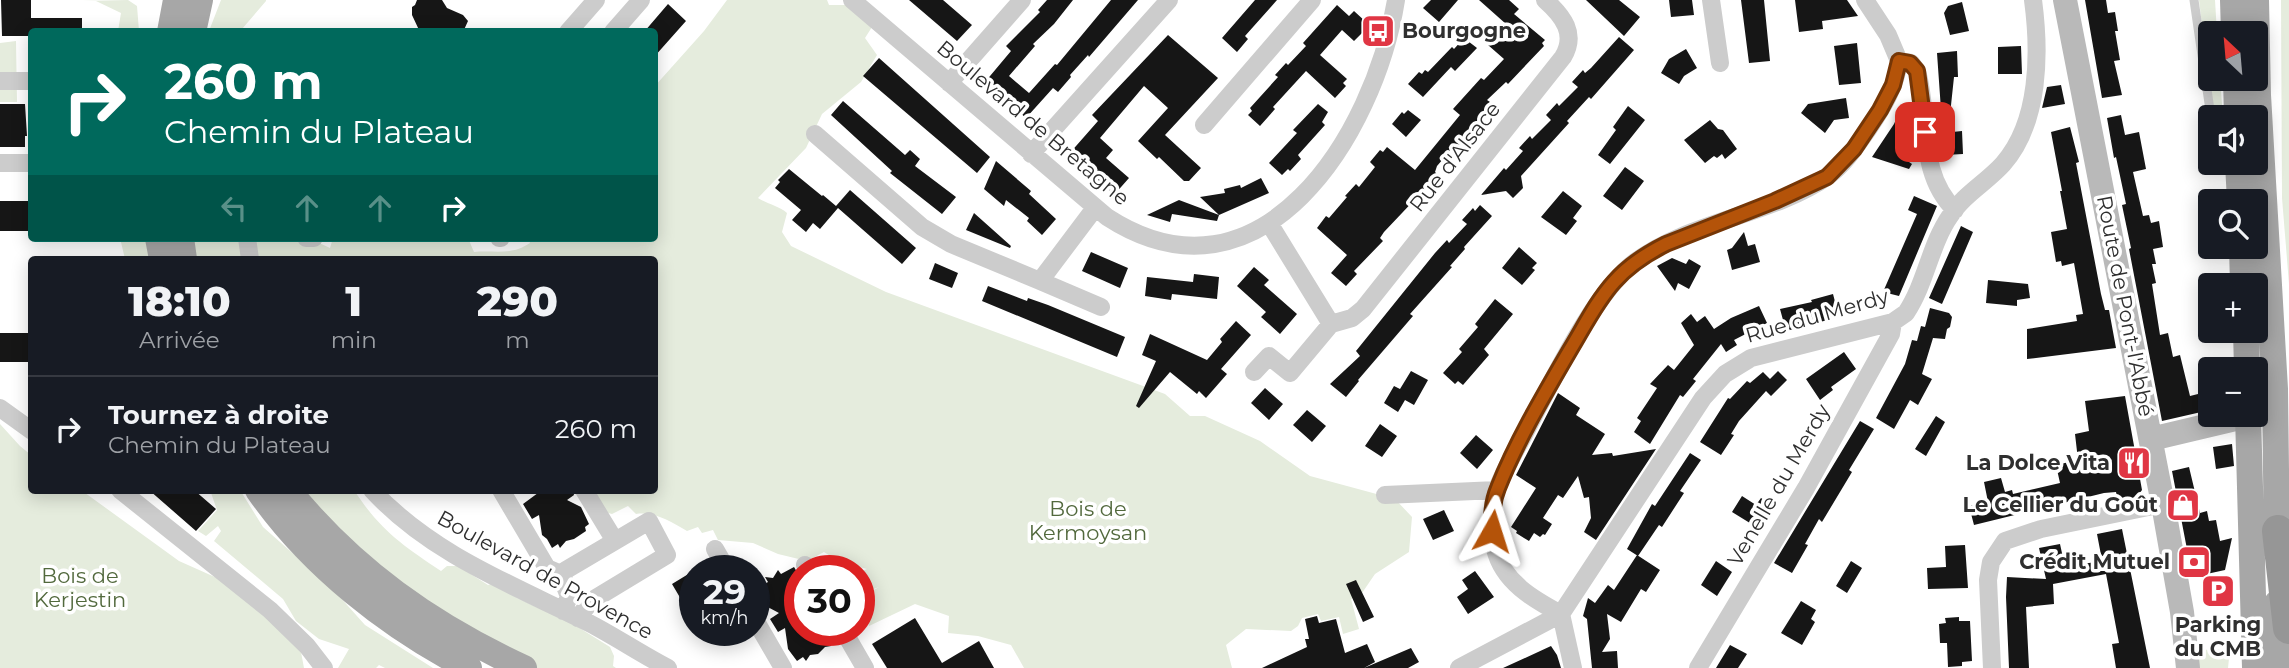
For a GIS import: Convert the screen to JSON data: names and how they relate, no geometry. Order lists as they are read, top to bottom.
{
  "streets": {
    "main road": ["Route de Pont-l'Abbé"],
    "street": [
      "Boulevard de Bretagne",
      "Rue d'Alsace",
      "Rue du Merdy",
      "Venelle du Merdy",
      "Boulevard de Provence"
    ]
  },
  "crossings": [
    ["Rue du Merdy", "Venelle du Merdy"]
  ],
  "parks": ["Bois de Kermoysan", "Bois de Kerjestin"],
  "places": {
    "bus stop": ["Bourgogne"],
    "restaurant": ["La Dolce Vita"],
    "shop": ["Le Cellier du Goût"],
    "bank": ["Crédit Mutuel"],
    "parking": ["Parking du CMB"]
  },
  "north": "top left",
  "page": {
    "map_buttons": ["+", "−"],
    "turn": ["260 m", "Chemin du Plateau"],
    "eta": [
      "18:10",
      "Arrivée",
      "1",
      "min",
      "290",
      "m"
    ],
    "list": [
      {
        "name": "Tournez à droite",
        "note": "Chemin du Plateau",
        "value": "260 m"
      }
    ],
    "speed": "29 km/h",
    "limit": "30"
  }
}
